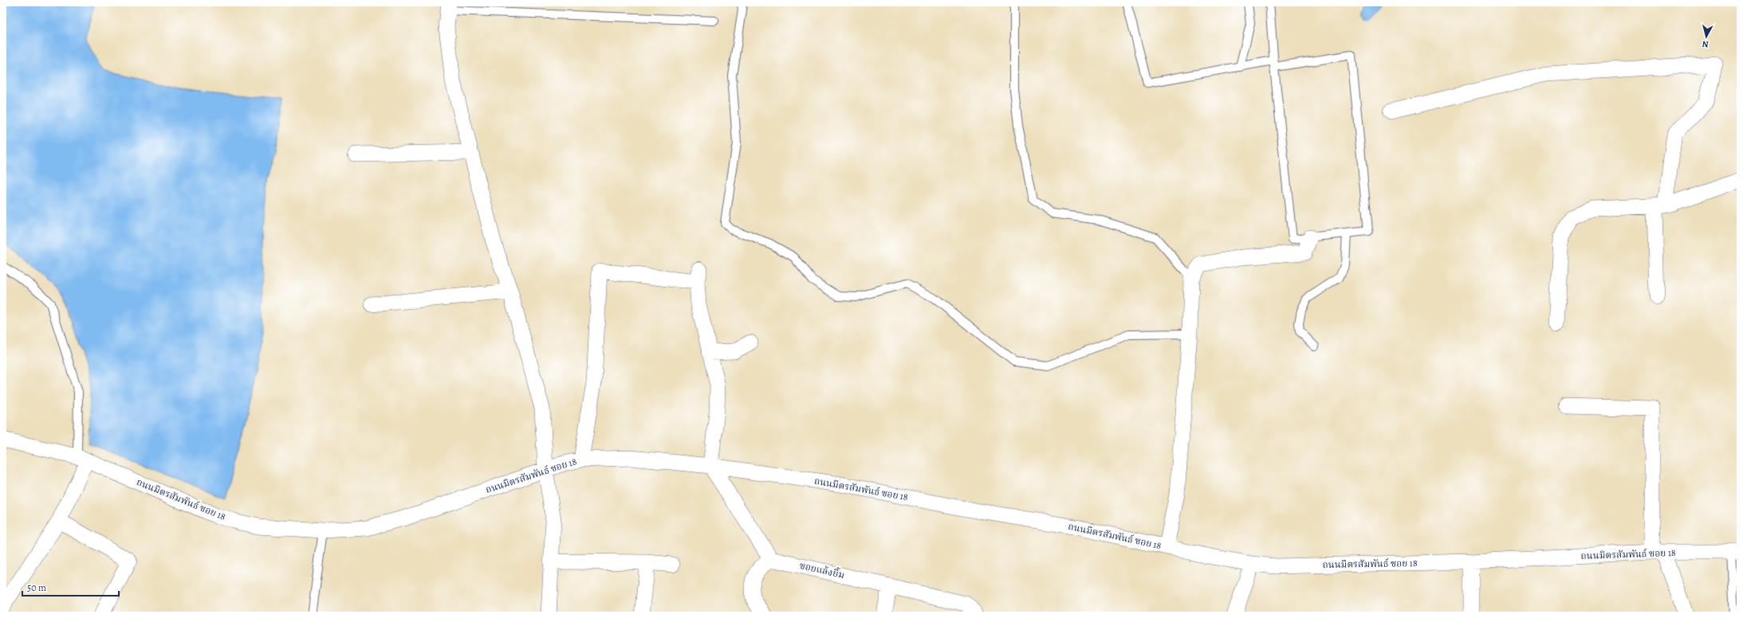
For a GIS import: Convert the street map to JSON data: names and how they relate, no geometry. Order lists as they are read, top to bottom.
{
  "streets": {
    "street": ["ถนนมิตรสัมพันธ์ ซอย 18", "ซอยแล้งยิ้ม"]
  },
  "scale_bar": "50 m",
  "north": "bottom"
}
